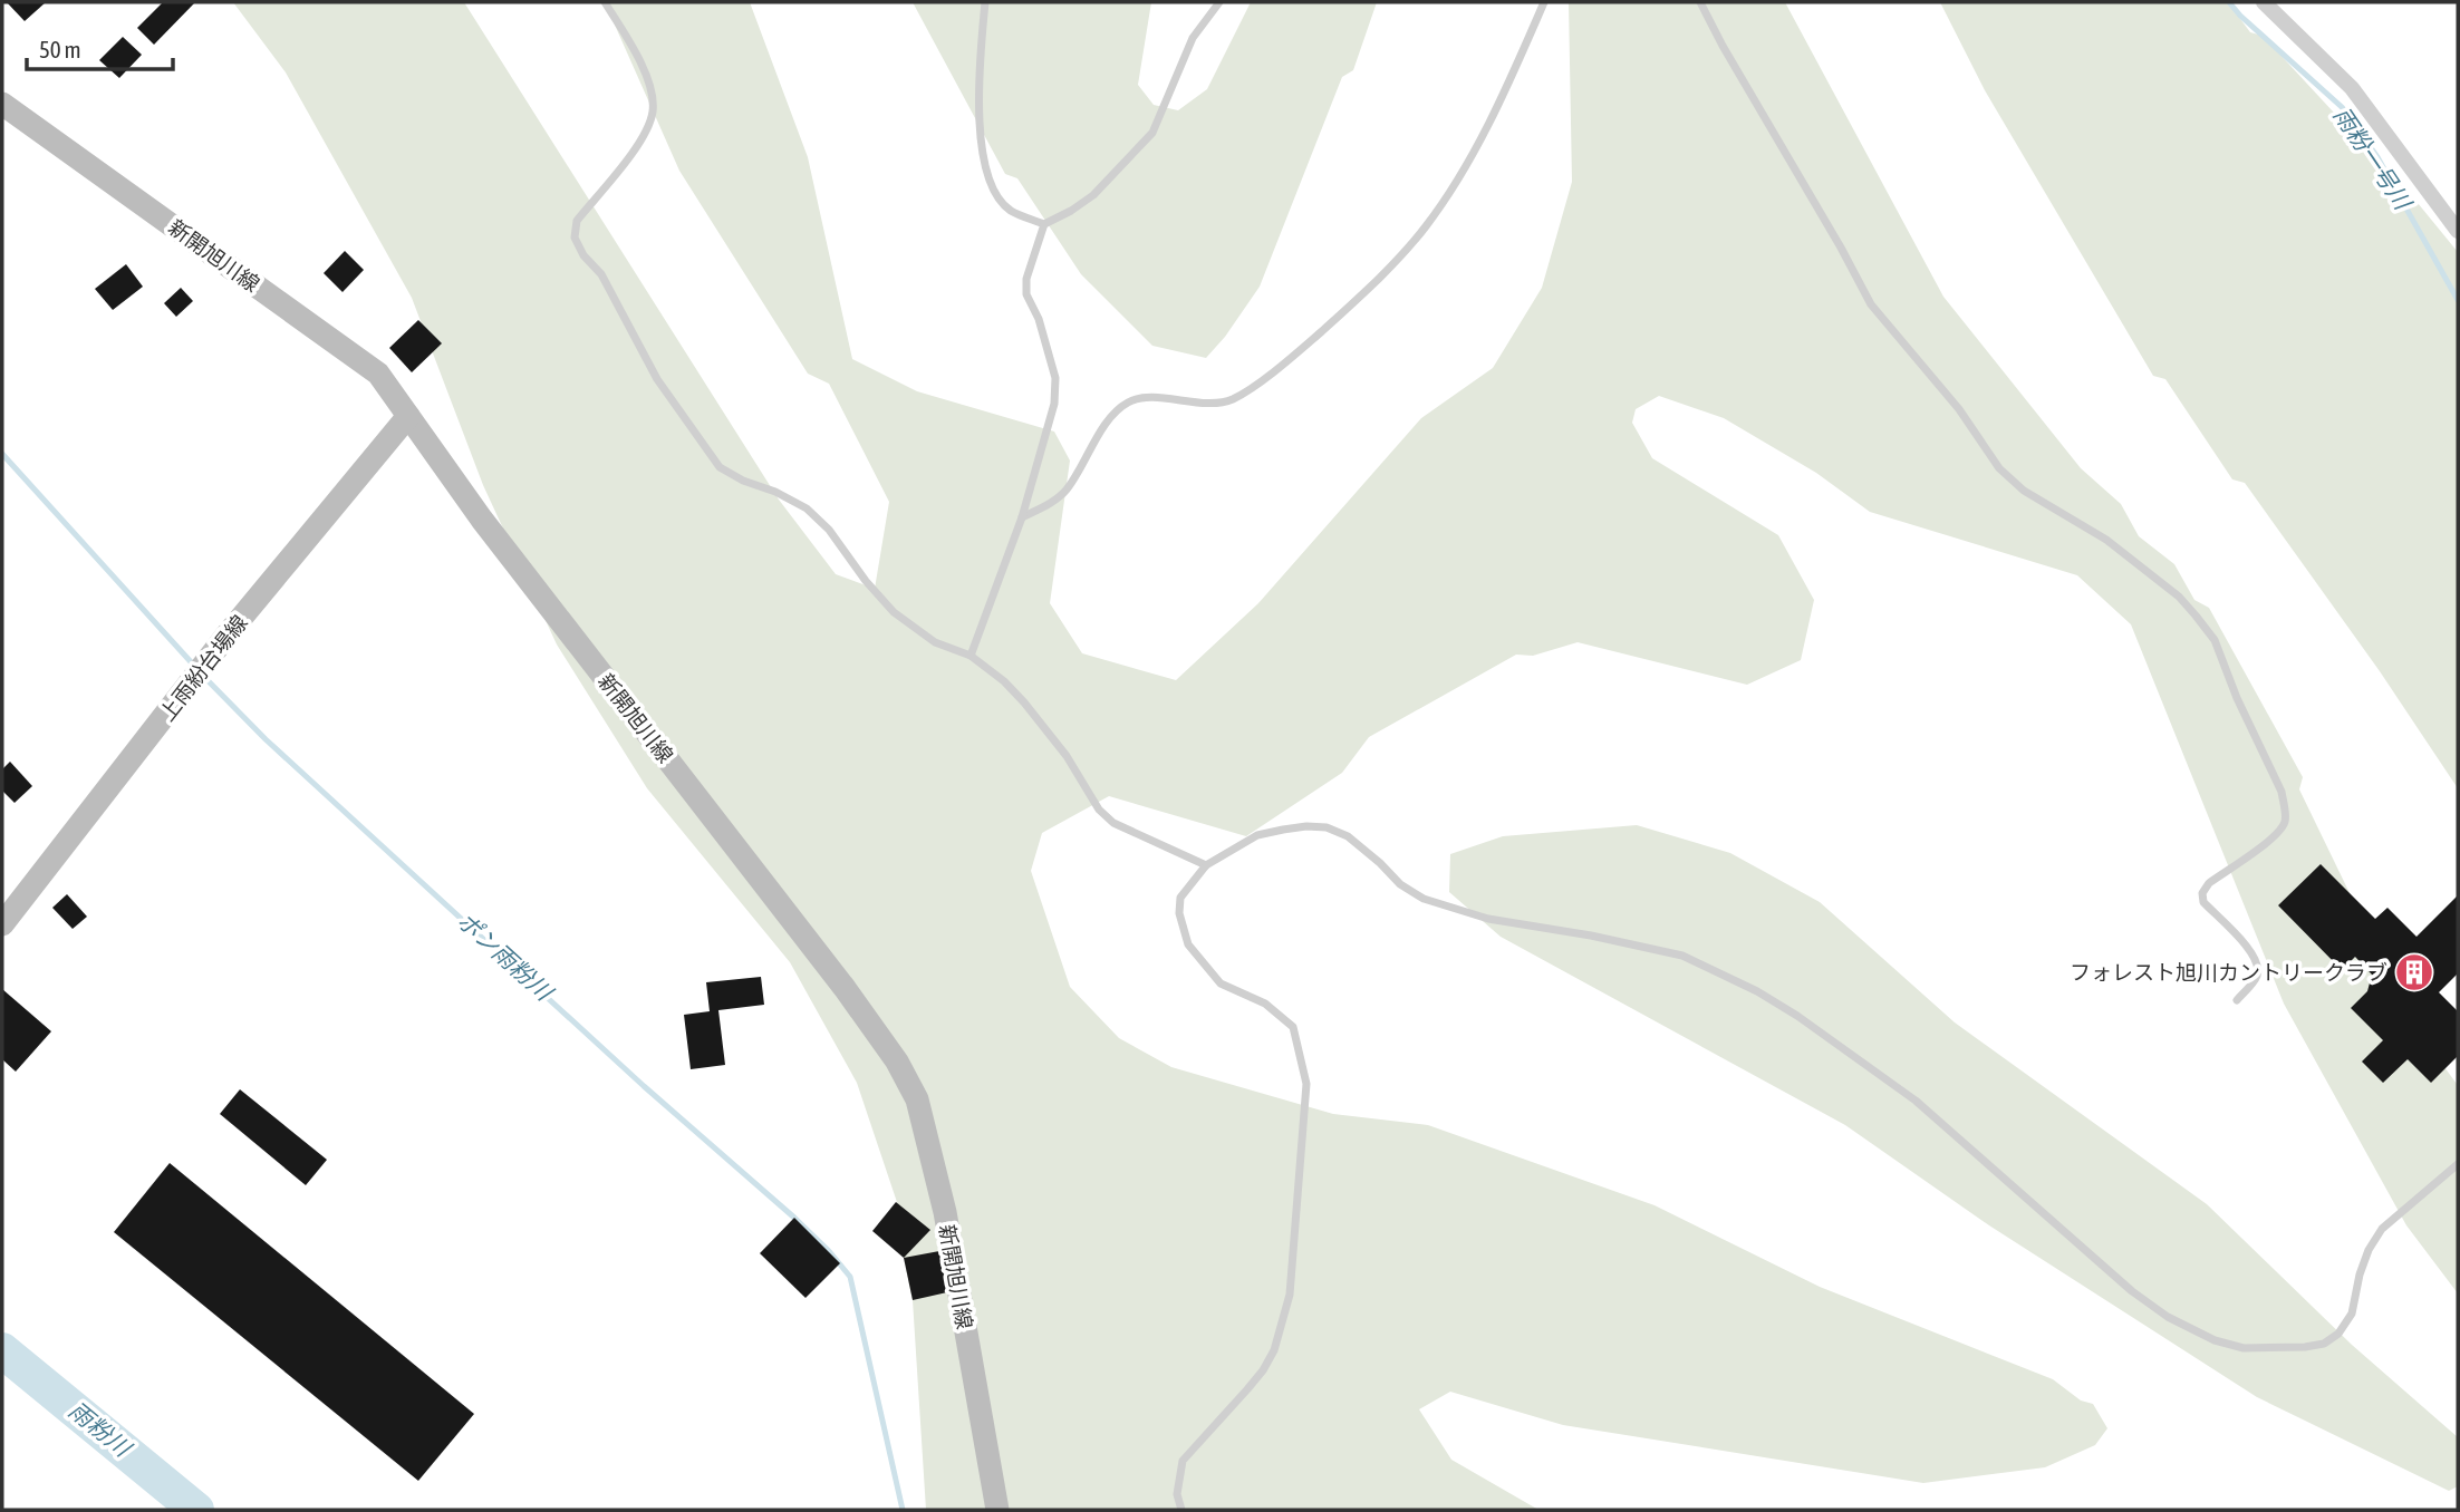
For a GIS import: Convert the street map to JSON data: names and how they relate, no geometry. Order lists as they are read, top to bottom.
{
  "streets": {
    "main road": ["新開旭川線", "上雨紛台場線"]
  },
  "crossings": [
    ["新開旭川線", "上雨紛台場線"]
  ],
  "water": ["雨粉一号川", "ポン雨粉川", "雨粉川"],
  "places": {
    "building": ["フォレスト旭川カントリークラブ"]
  },
  "scale_bar": "50 m"
}
